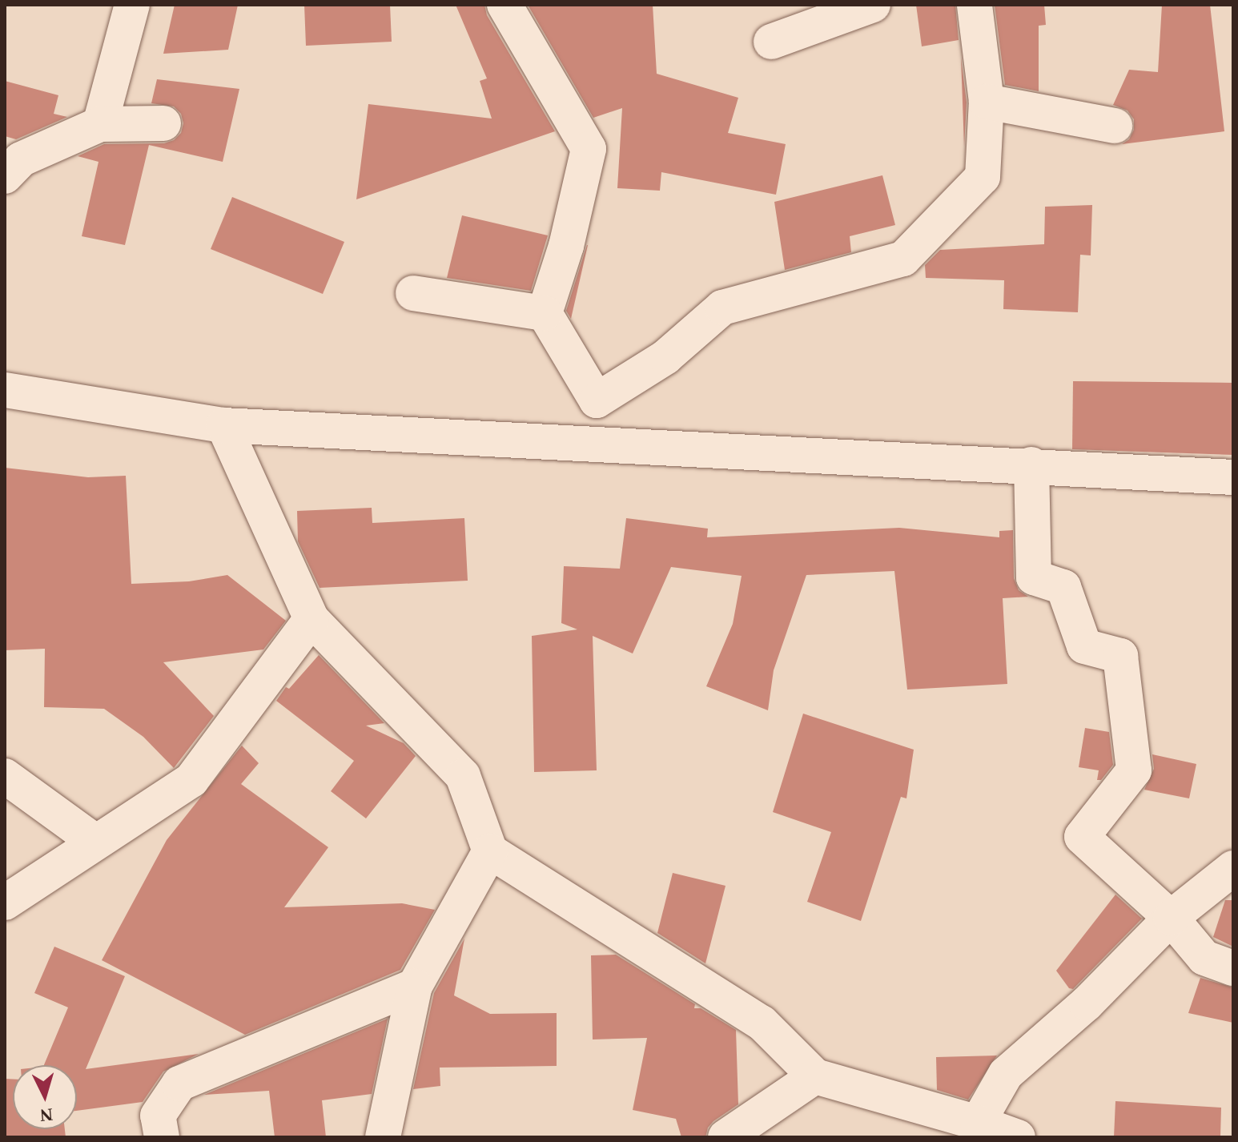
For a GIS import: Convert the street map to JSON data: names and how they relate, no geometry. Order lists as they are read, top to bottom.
{
  "north": "bottom"
}
